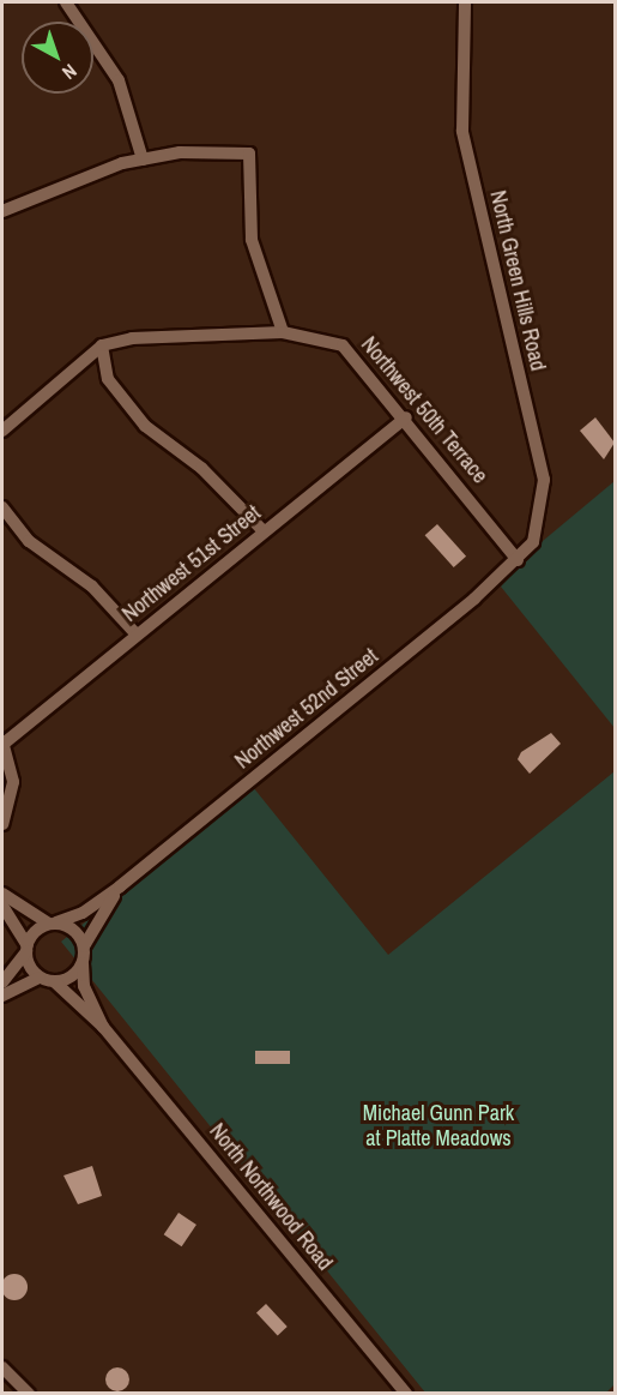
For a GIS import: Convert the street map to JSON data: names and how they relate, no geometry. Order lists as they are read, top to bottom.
{
  "streets": {
    "street": [
      "North Green Hills Road",
      "Northwest 50th Terrace",
      "Northwest 51st Street",
      "Northwest 52nd Street",
      "North Northwood Road"
    ]
  },
  "crossings": [
    ["North Green Hills Road", "Northwest 50th Terrace"],
    ["North Green Hills Road", "Northwest 52nd Street"],
    ["Northwest 50th Terrace", "Northwest 51st Street"],
    ["Northwest 50th Terrace", "Northwest 52nd Street"],
    ["Northwest 52nd Street", "North Northwood Road"]
  ],
  "parks": ["Michael Gunn Park at Platte Meadows"],
  "north": "bottom right"
}
